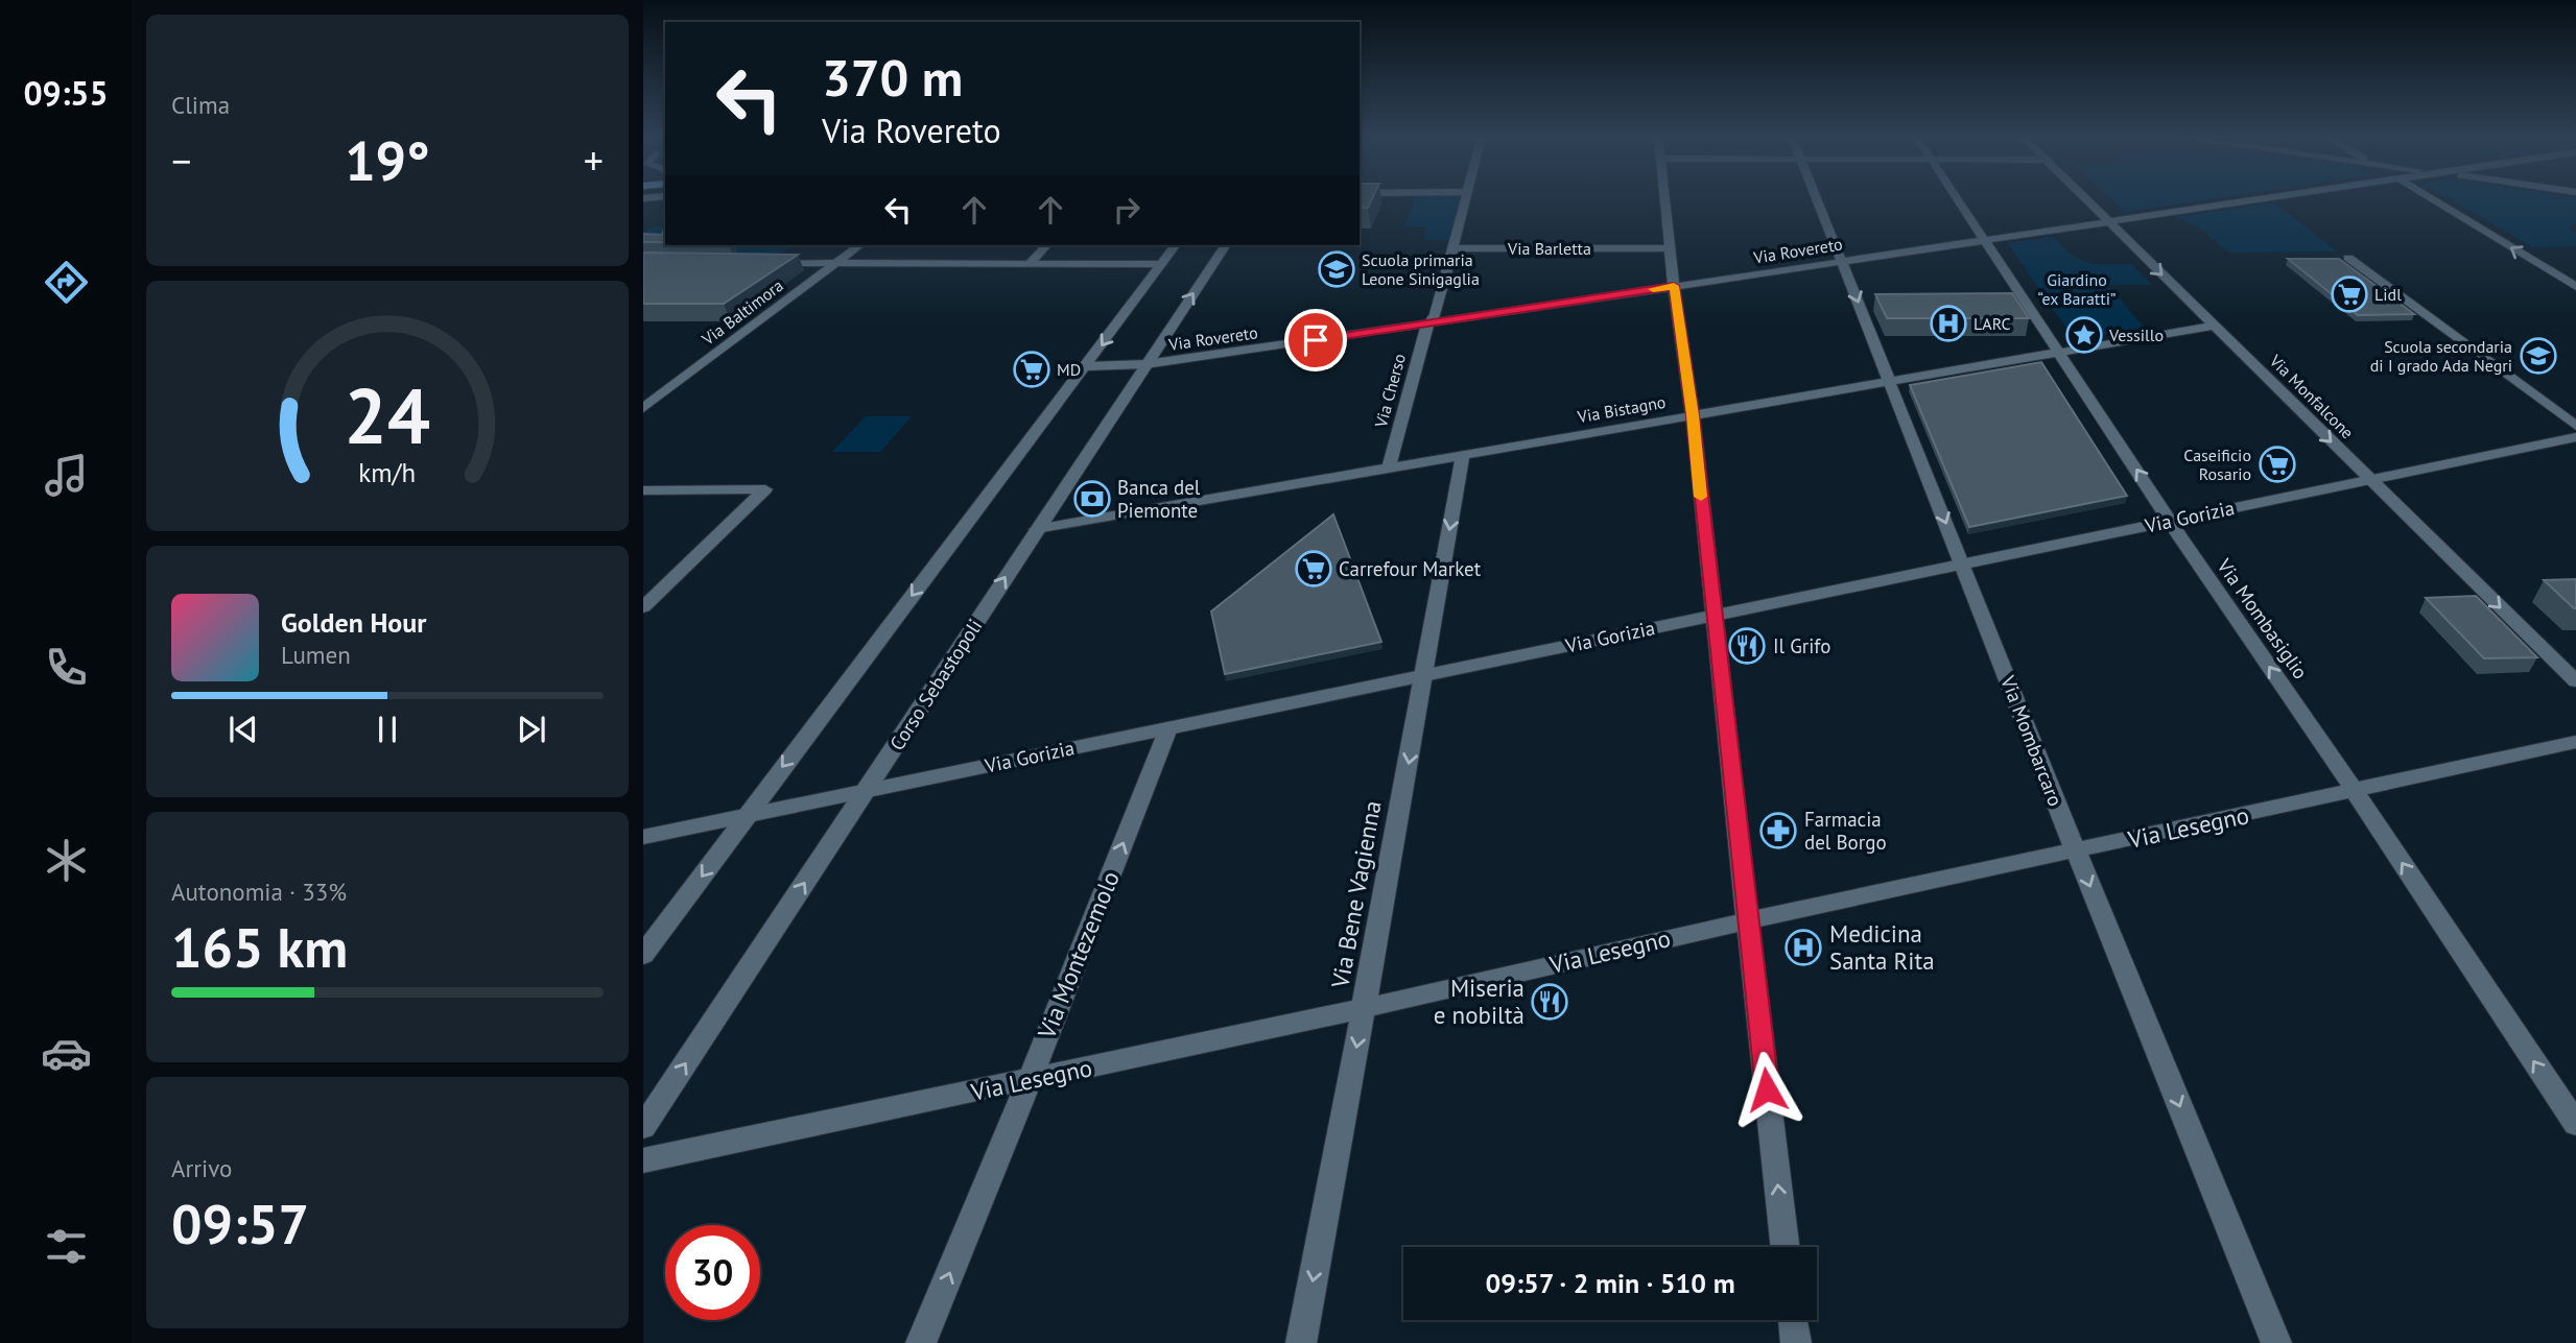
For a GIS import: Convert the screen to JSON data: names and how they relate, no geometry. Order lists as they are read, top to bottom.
{
  "streets": {
    "street": [
      "Via Barletta",
      "Via Rovereto",
      "Via Baltimora",
      "Via Cherso",
      "Via Monfalcone",
      "Via Bistagno",
      "Via Gorizia",
      "Via Mombasiglio",
      "Corso Sebastopoli",
      "Via Mombarcaro",
      "Via Lesegno",
      "Via Bene Vagienna",
      "Via Montezemolo"
    ]
  },
  "crossings": [
    ["Via Rovereto", "Via Cherso"],
    ["Via Rovereto", "Via Monfalcone"],
    ["Via Rovereto", "Via Mombasiglio"],
    ["Via Rovereto", "Corso Sebastopoli"],
    ["Via Rovereto", "Via Mombarcaro"],
    ["Via Cherso", "Via Bistagno"],
    ["Via Monfalcone", "Via Bistagno"],
    ["Via Monfalcone", "Via Gorizia"],
    ["Via Bistagno", "Via Mombasiglio"],
    ["Via Bistagno", "Corso Sebastopoli"],
    ["Via Bistagno", "Via Mombarcaro"],
    ["Via Bistagno", "Via Bene Vagienna"],
    ["Via Gorizia", "Via Mombasiglio"],
    ["Via Gorizia", "Corso Sebastopoli"],
    ["Via Gorizia", "Via Mombarcaro"],
    ["Via Gorizia", "Via Bene Vagienna"],
    ["Via Gorizia", "Via Montezemolo"],
    ["Via Mombasiglio", "Via Lesegno"],
    ["Via Mombarcaro", "Via Lesegno"],
    ["Via Lesegno", "Via Bene Vagienna"],
    ["Via Lesegno", "Via Montezemolo"]
  ],
  "one_way": [
    "Via Monfalcone",
    "Via Mombasiglio",
    "Via Mombarcaro",
    "Via Bene Vagienna",
    "Via Montezemolo"
  ],
  "parks": ["Giardino “ex Baratti”"],
  "places": {
    "school or university": ["Scuola primaria Leone Sinigaglia", "Scuola secondaria di I grado Ada Negri"],
    "supermarket": [
      "Lidl",
      "MD",
      "Caseificio Rosario",
      "Carrefour Market"
    ],
    "hospital": ["LARC", "Medicina Santa Rita"],
    "place": ["Vessillo"],
    "bank": ["Banca del Piemonte"],
    "restaurant": ["Il Grifo", "Miseria e nobiltà"],
    "pharmacy": ["Farmacia del Borgo"]
  },
  "page": {
    "tabs": "09:55",
    "tile": [
      "Clima",
      ["Autonomia · 33%", "165 km"],
      ["Arrivo", "09:57"]
    ],
    "turn": ["370 m", "Via Rovereto"],
    "heat": ["−", "19°", "+"],
    "song": ["Golden Hour", "Lumen"],
    "limit": "30",
    "trip": "09:57 · 2 min · 510 m",
    "gauge": ["24", "km/h"]
  }
}
